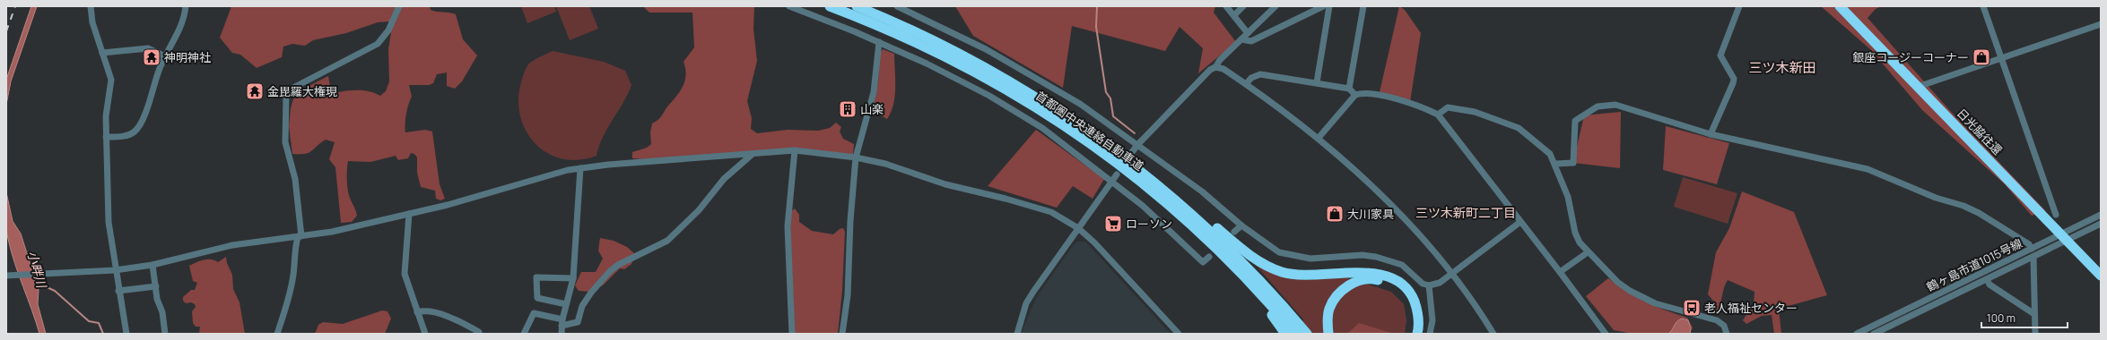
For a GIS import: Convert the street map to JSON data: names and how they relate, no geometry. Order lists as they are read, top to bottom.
{
  "streets": {
    "highway": ["首都圏中央連絡自動車道", "日光脇往還"],
    "street": ["鶴ヶ島市道1015号線"]
  },
  "crossings": [
    ["日光脇往還", "鶴ヶ島市道1015号線"]
  ],
  "districts": ["三ツ木新田", "三ツ木新町二丁目"],
  "water": ["小畔川"],
  "places": {
    "temple": ["神明神社", "金毘羅大権現"],
    "shop": ["銀座コージーコーナー", "大川家具"],
    "building": ["山楽"],
    "supermarket": ["ローソン"],
    "bus stop": ["老人福祉センター"]
  },
  "scale_bar": "100 m"
}
